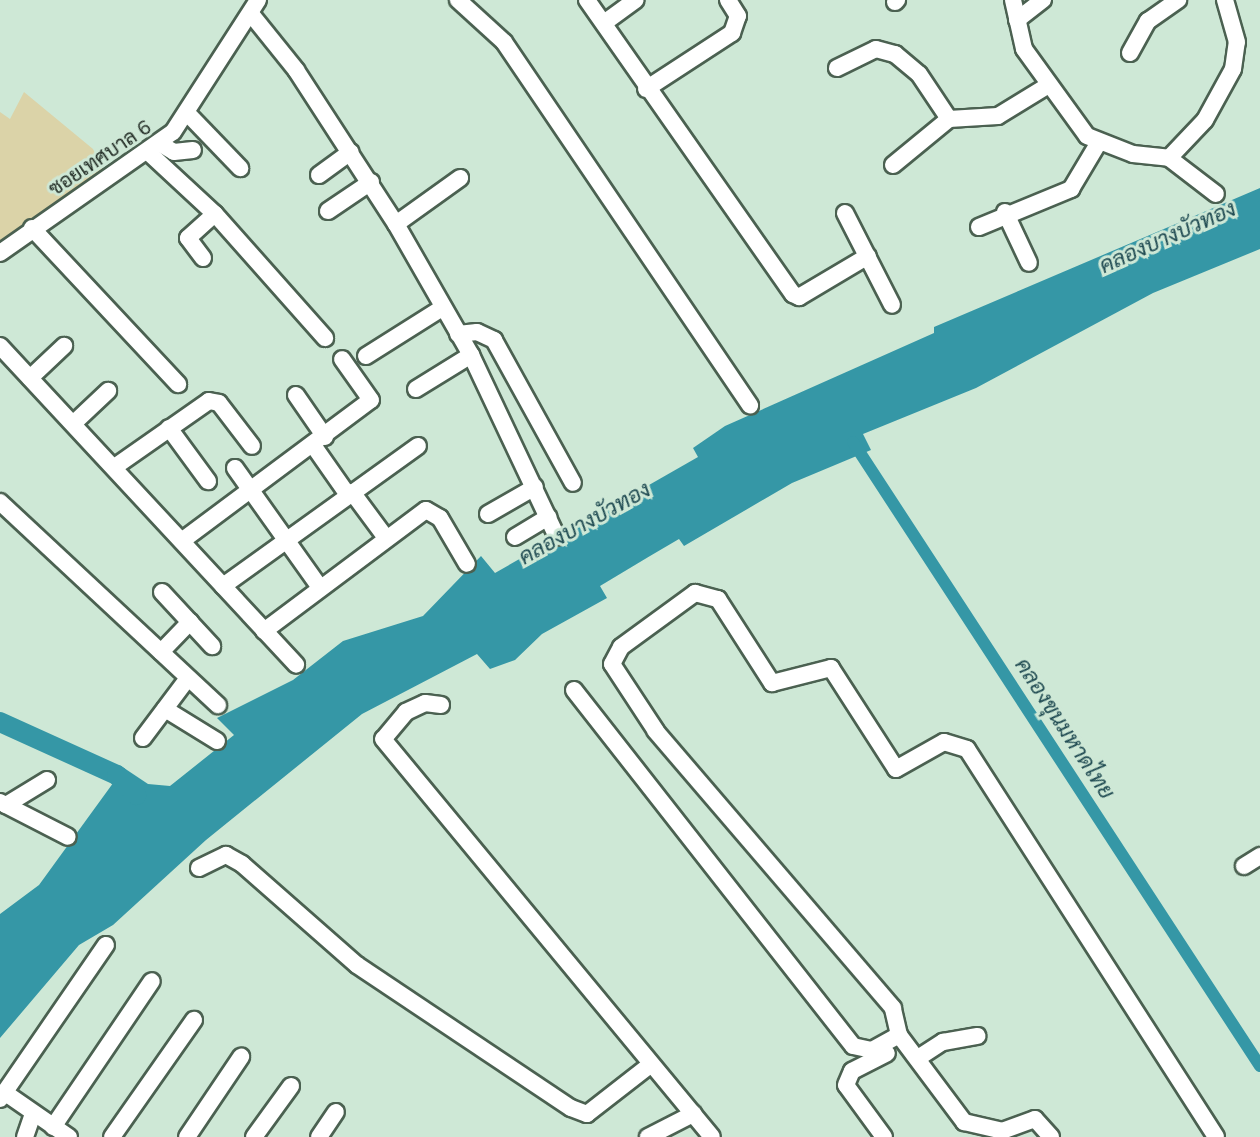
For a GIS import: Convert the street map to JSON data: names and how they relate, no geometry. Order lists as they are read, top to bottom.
{
  "streets": {
    "street": ["ซอยเทศบาล 6"]
  },
  "water": ["คลองบางบัวทอง", "คลองขุนมหาดไทย"]
}
